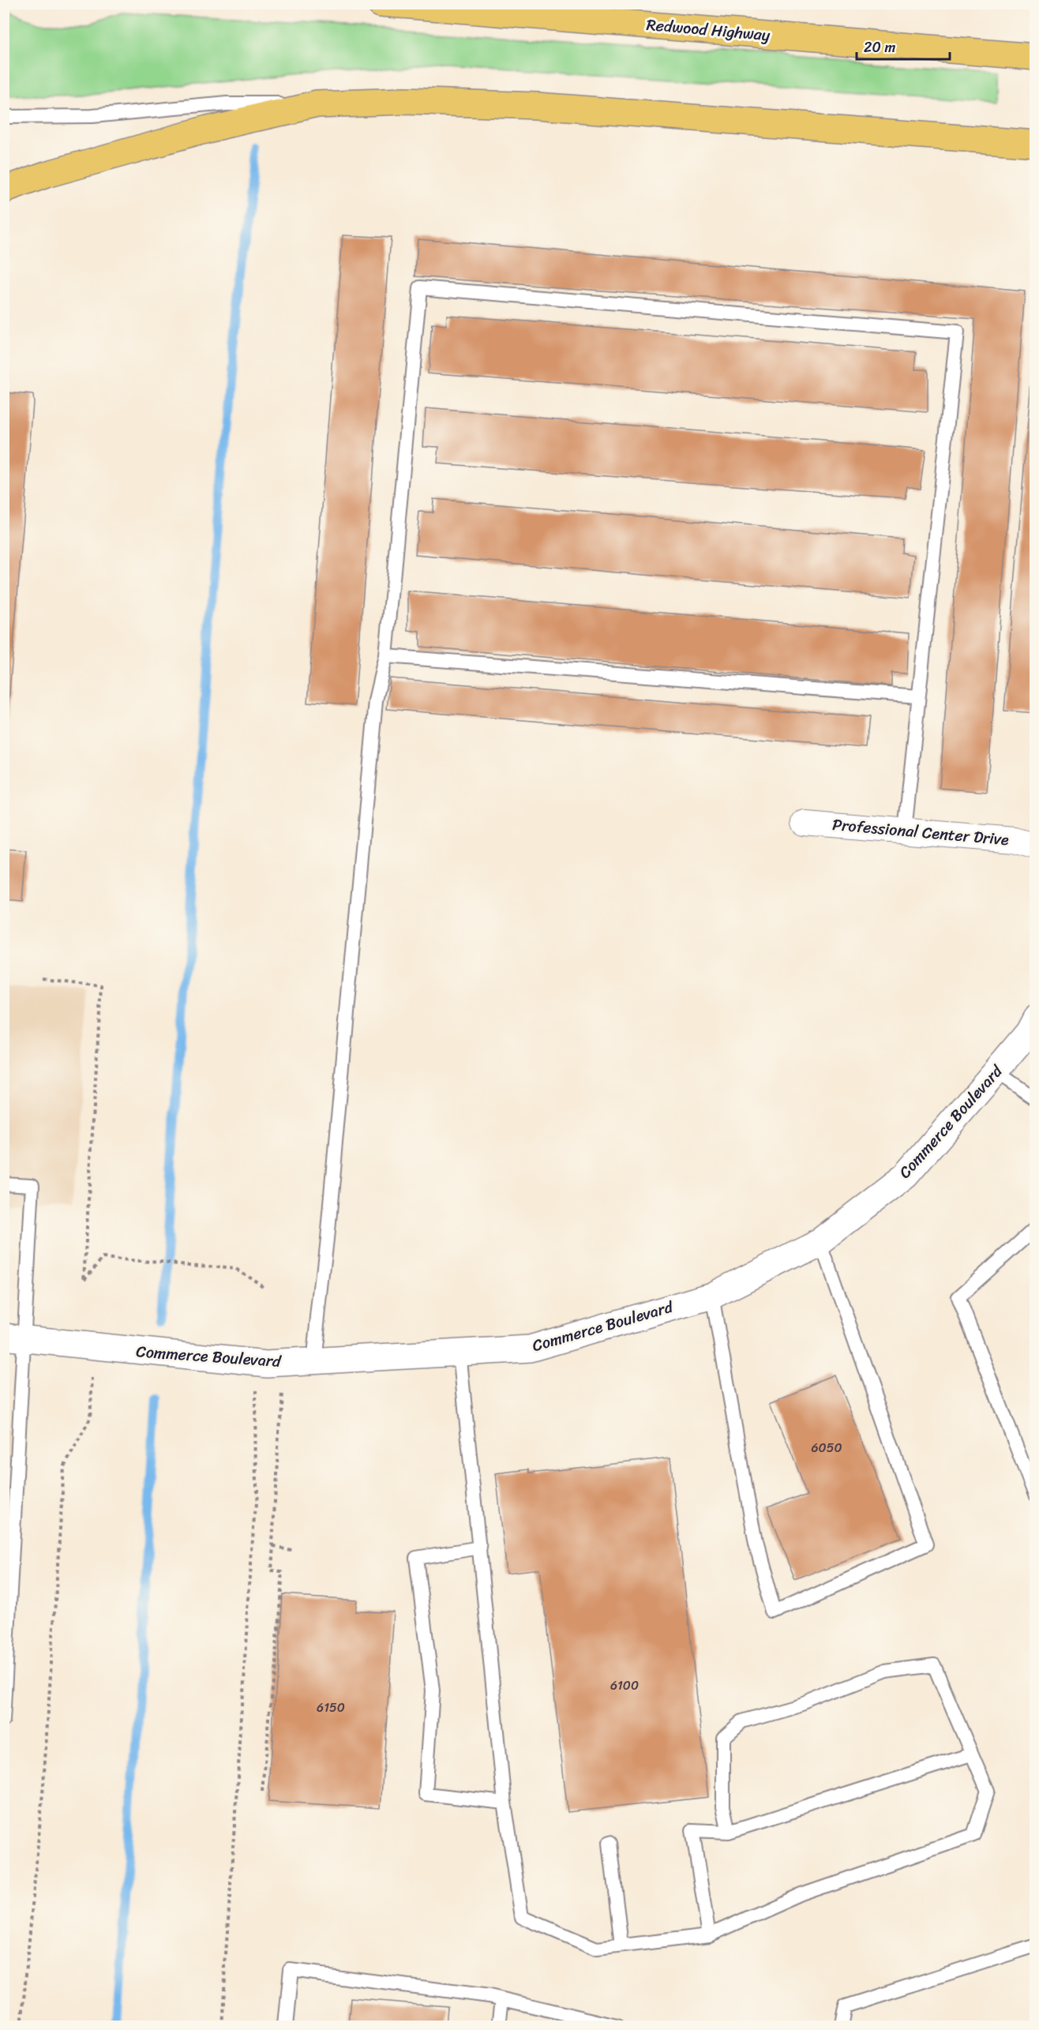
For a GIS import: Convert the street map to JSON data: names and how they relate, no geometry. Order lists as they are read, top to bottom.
{
  "streets": {
    "highway": ["Redwood Highway"],
    "street": ["Professional Center Drive", "Commerce Boulevard"]
  },
  "house_numbers": ["6050", "6100", "6150"],
  "scale_bar": "20 m"
}
